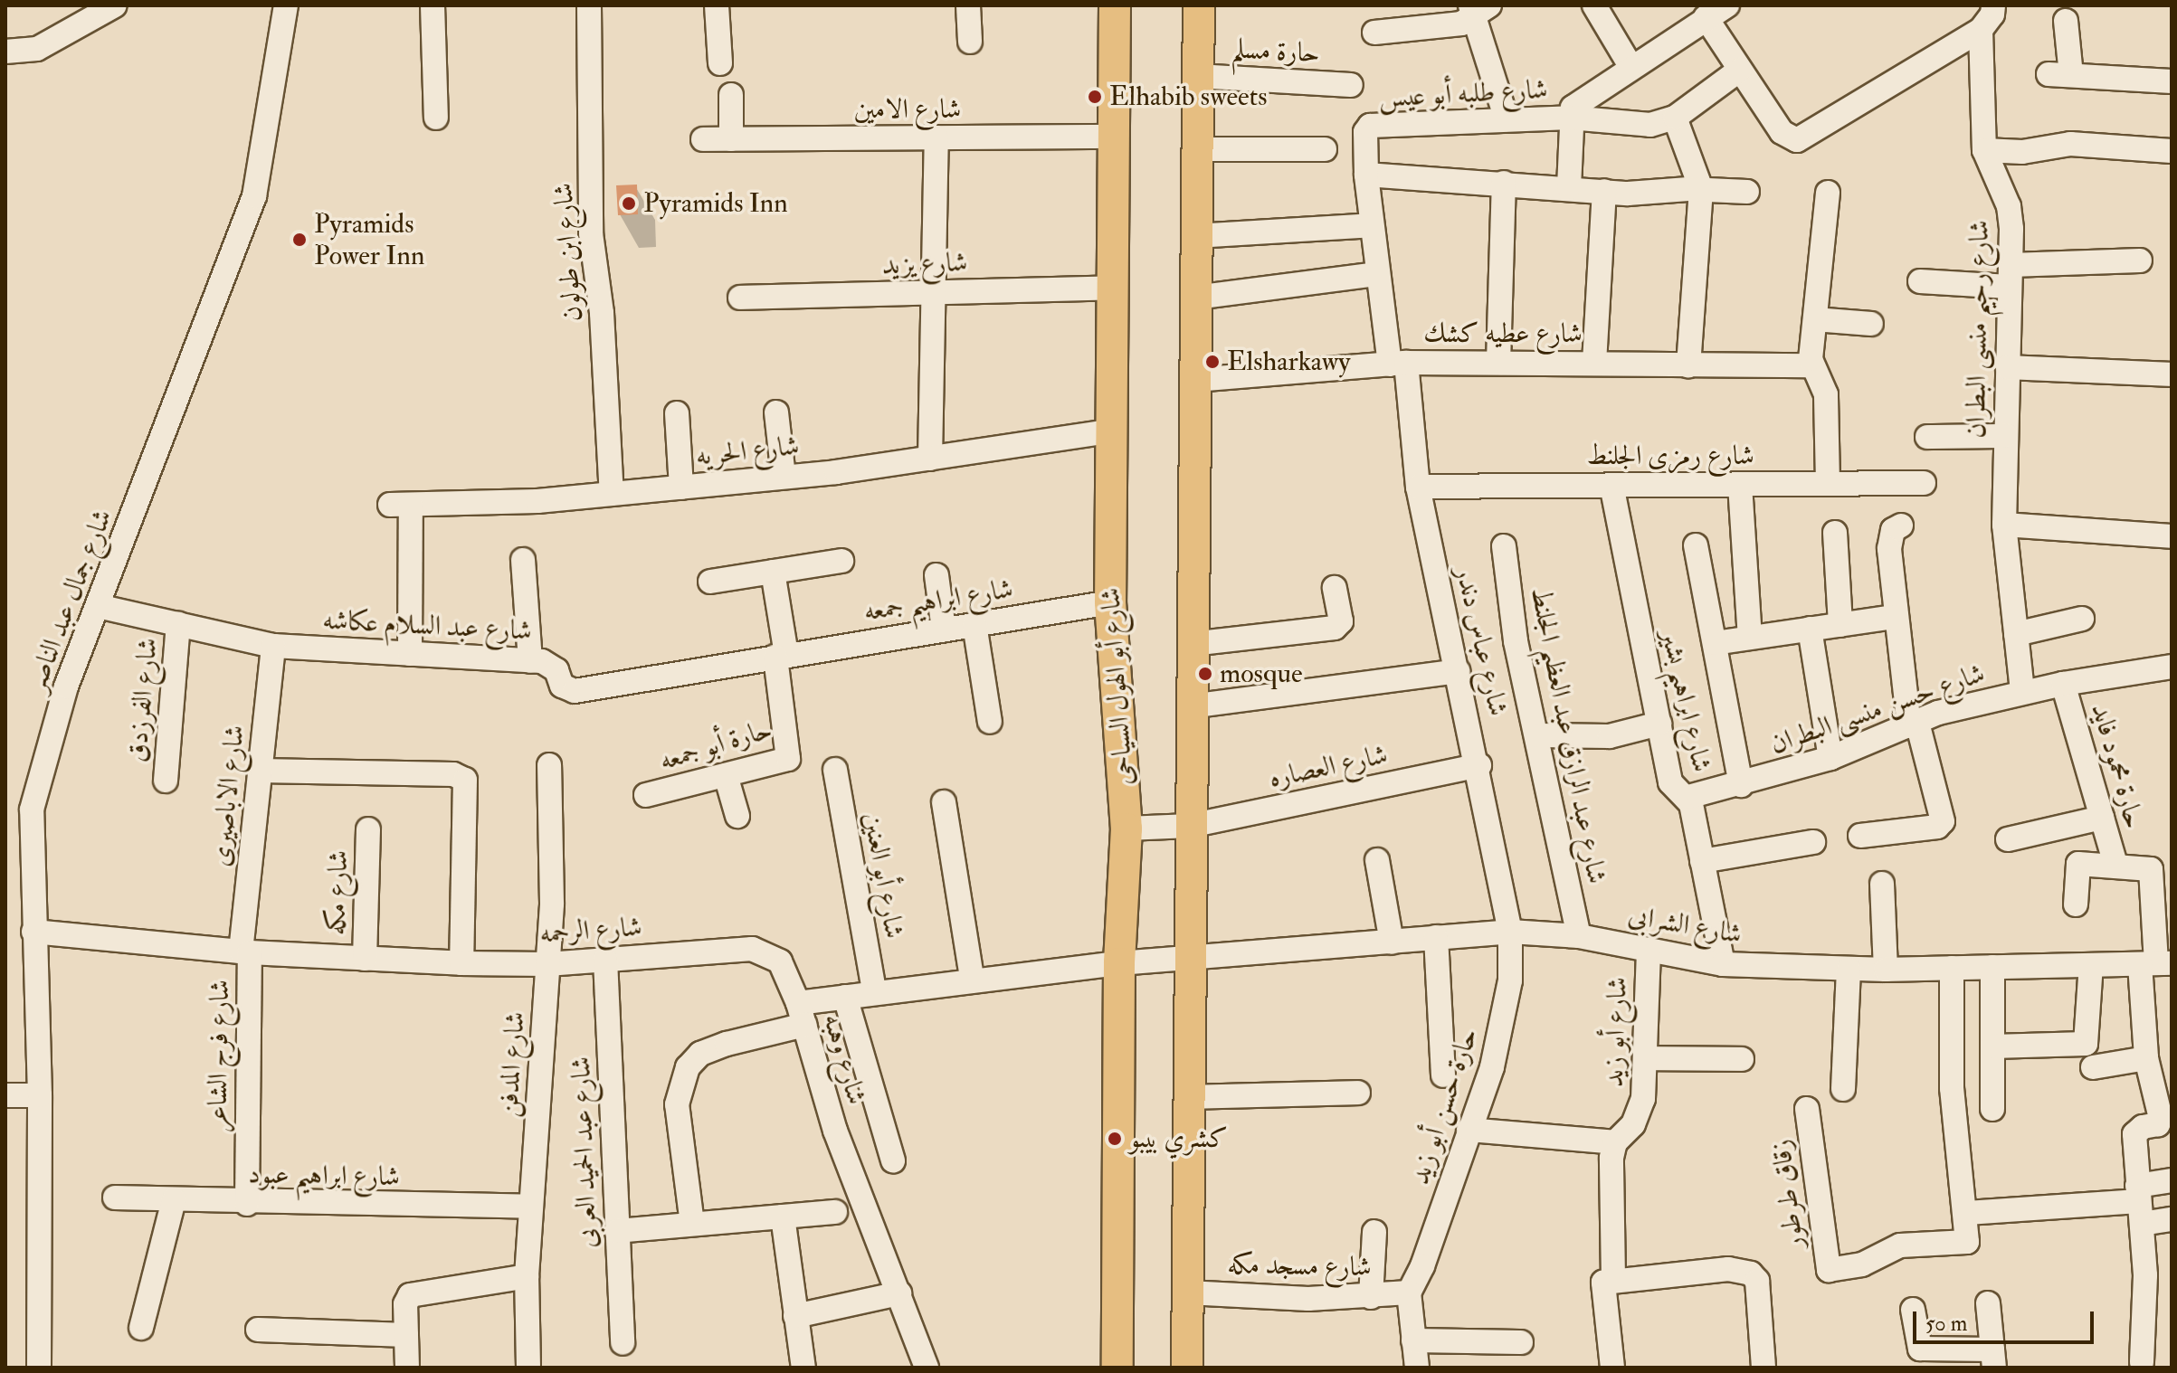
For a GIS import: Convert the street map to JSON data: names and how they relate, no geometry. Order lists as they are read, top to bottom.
{
  "streets": {
    "main road": ["شارع أبو الهول السياحى"],
    "street": [
      "حارة مسلم",
      "شارع طلبه أبو عيس",
      "شارع الامين",
      "شارع ابن طولون",
      "شارع يزيد",
      "شارع رحيم منسى البطران",
      "شارع عطيه كشك",
      "شارع الحريه",
      "شارع رمزى الجلنط",
      "شارع جمال عبد الناصر",
      "شارع ابراهيم جمعه",
      "شارع عبد السلام عكاشه",
      "شارع عباس دندر",
      "شارع الفرزدق",
      "شارع ابراهيم بشير",
      "شارع حسن منسى البطران",
      "شارع عبد الرازق عبد العظيم الجلنط",
      "حارة أبو جمعه",
      "حارة محمود فايد",
      "شارع العصاره",
      "شارع الاباصيرى",
      "شارع أبو العنين",
      "شارع مكه",
      "شارع الشرابى",
      "شارع الرحمه",
      "شارع أبو زيد",
      "شارع فرج الشاعر",
      "شارع وهبه",
      "شارع المدفن",
      "حارة حسن أبو زيد",
      "شارع عبد الحميد العربى",
      "شارع ابراهيم عبود",
      "زقاق طرطور",
      "شارع مسجد مكه"
    ]
  },
  "crossings": [
    ["شارع طلبه أبو عيس", "شارع عطيه كشك"],
    ["شارع طلبه أبو عيس", "شارع عباس دندر"],
    ["شارع الامين", "شارع أبو الهول السياحى"],
    ["شارع ابن طولون", "شارع الحريه"],
    ["شارع يزيد", "شارع أبو الهول السياحى"],
    ["شارع رحيم منسى البطران", "شارع حسن منسى البطران"],
    ["شارع عطيه كشك", "شارع عباس دندر"],
    ["شارع الحريه", "شارع عبد السلام عكاشه"],
    ["شارع الحريه", "شارع أبو الهول السياحى"],
    ["شارع رمزى الجلنط", "شارع عباس دندر"],
    ["شارع رمزى الجلنط", "شارع ابراهيم بشير"],
    ["شارع جمال عبد الناصر", "شارع عبد السلام عكاشه"],
    ["شارع جمال عبد الناصر", "شارع الرحمه"],
    ["شارع ابراهيم جمعه", "شارع عبد السلام عكاشه"],
    ["شارع ابراهيم جمعه", "شارع أبو الهول السياحى"],
    ["شارع ابراهيم جمعه", "حارة أبو جمعه"],
    ["شارع عبد السلام عكاشه", "شارع الفرزدق"],
    ["شارع عبد السلام عكاشه", "حارة أبو جمعه"],
    ["شارع عبد السلام عكاشه", "شارع الاباصيرى"],
    ["شارع عباس دندر", "شارع العصاره"],
    ["شارع عباس دندر", "شارع الشرابى"],
    ["شارع عباس دندر", "حارة حسن أبو زيد"],
    ["شارع أبو الهول السياحى", "شارع العصاره"],
    ["شارع أبو الهول السياحى", "شارع الشرابى"],
    ["شارع ابراهيم بشير", "شارع حسن منسى البطران"],
    ["شارع ابراهيم بشير", "شارع الشرابى"],
    ["شارع حسن منسى البطران", "حارة محمود فايد"],
    ["شارع عبد الرازق عبد العظيم الجلنط", "شارع الشرابى"],
    ["شارع الاباصيرى", "شارع الرحمه"],
    ["شارع الاباصيرى", "شارع فرج الشاعر"],
    ["شارع مكه", "شارع الرحمه"],
    ["شارع الشرابى", "شارع أبو زيد"],
    ["شارع الشرابى", "حارة حسن أبو زيد"],
    ["شارع الشرابى", "زقاق طرطور"],
    ["شارع الرحمه", "شارع فرج الشاعر"],
    ["شارع الرحمه", "شارع وهبه"],
    ["شارع الرحمه", "شارع المدفن"],
    ["شارع الرحمه", "شارع عبد الحميد العربى"],
    ["شارع فرج الشاعر", "شارع ابراهيم عبود"],
    ["شارع المدفن", "شارع ابراهيم عبود"],
    ["حارة حسن أبو زيد", "شارع مسجد مكه"]
  ],
  "places": [
    "Elhabib sweets",
    "Pyramids Inn",
    "Pyramids Power Inn",
    "Elsharkawy",
    "mosque",
    "كشري بيبو"
  ],
  "scale_bar": "50 m"
}
